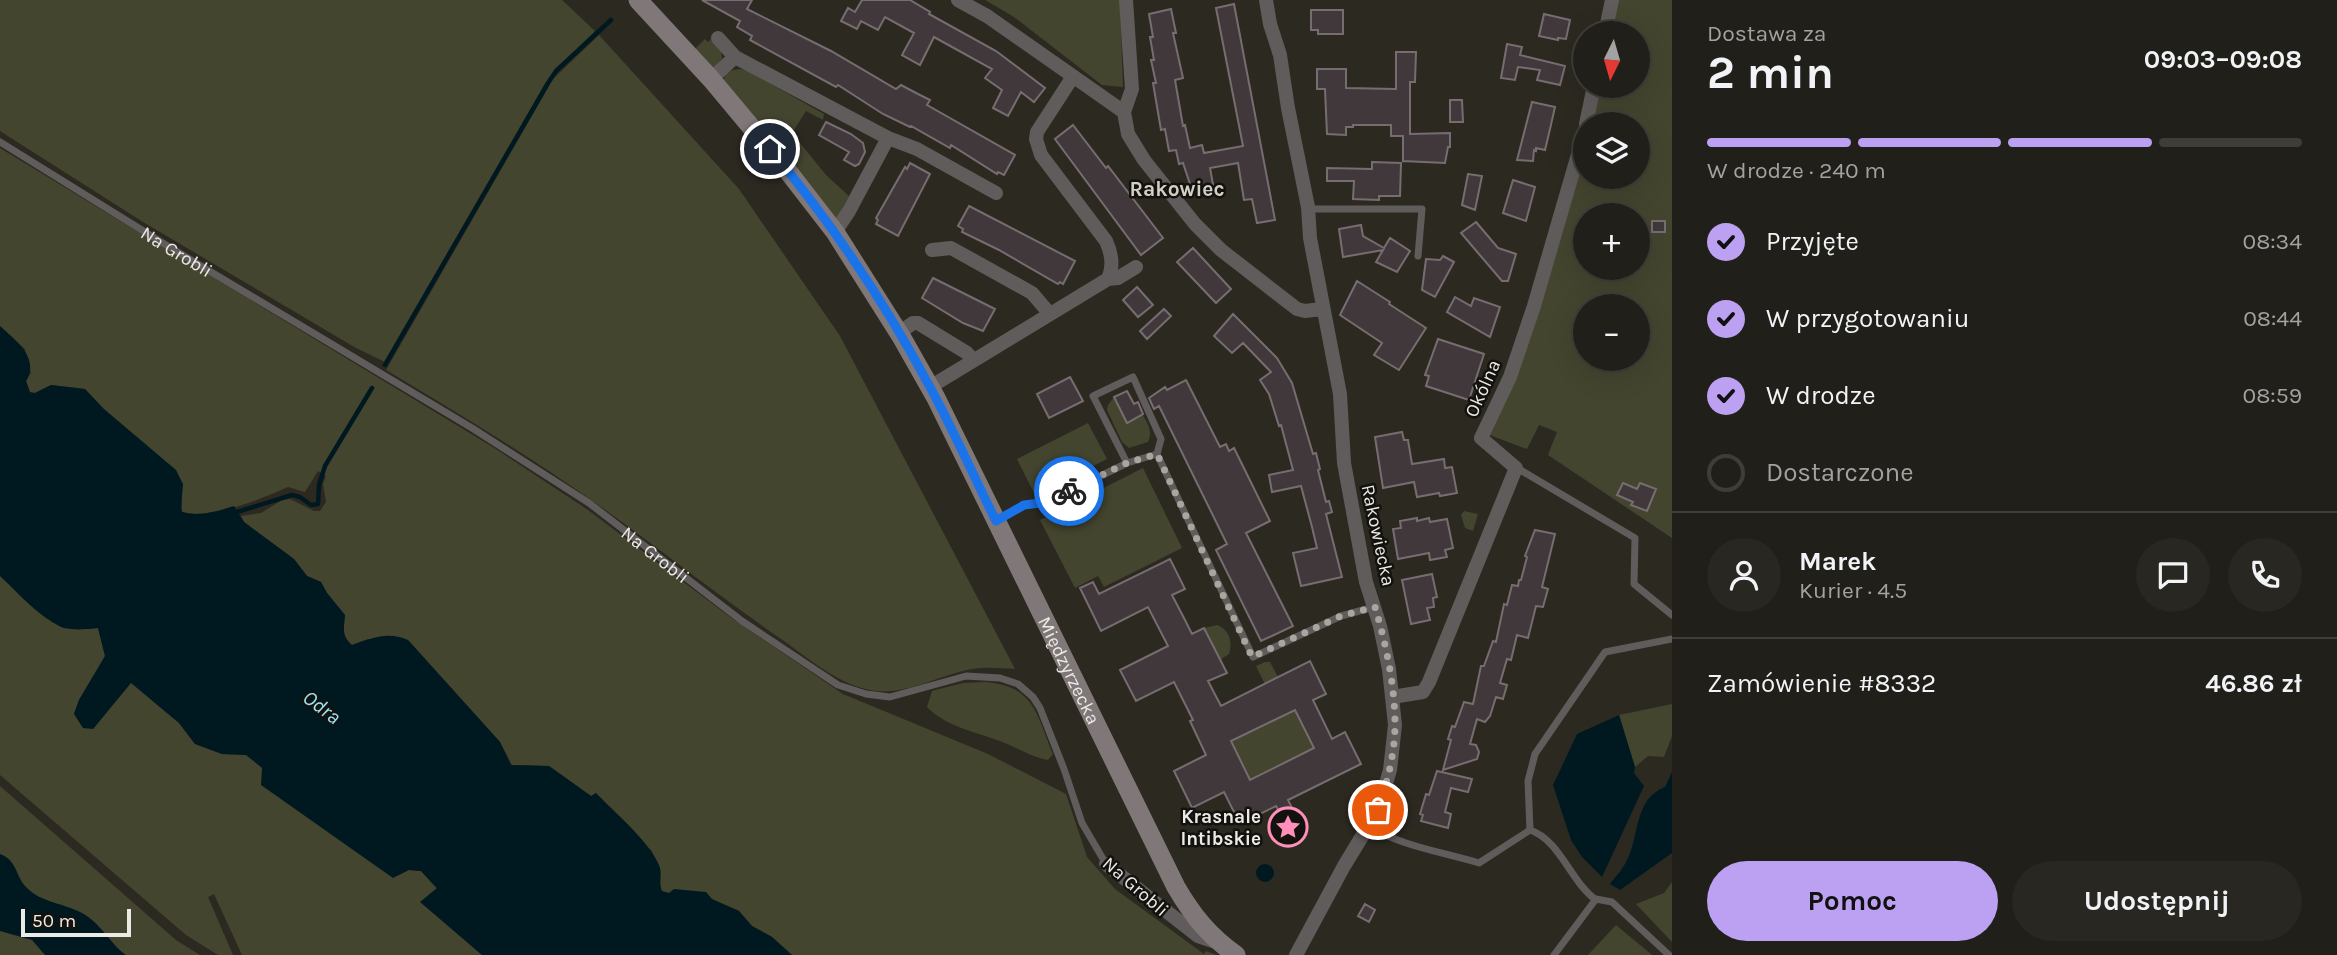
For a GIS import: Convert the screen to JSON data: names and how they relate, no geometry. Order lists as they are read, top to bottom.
{
  "streets": {
    "street": [
      "Na Grobli",
      "Okólna",
      "Rakowiecka",
      "Międzyrzecka"
    ]
  },
  "crossings": [
    ["Na Grobli", "Międzyrzecka"]
  ],
  "districts": ["Rakowiec"],
  "water": ["Odra"],
  "places": {
    "place": ["Krasnale Intibskie"]
  },
  "scale_bar": "50 m",
  "north": "bottom",
  "page": {
    "heading": ["2 min", "Dostawa za", "09:03–09:08"],
    "panel": [
      "Marek",
      "Kurier · 4.5",
      "Zamówienie #8332",
      "46.86 zł"
    ],
    "map_buttons": ["+", "−"],
    "bar": "W drodze · 240 m",
    "list": [
      ["Przyjęte", "08:34"],
      ["W przygotowaniu", "08:44"],
      ["W drodze", "08:59"],
      "Dostarczone"
    ],
    "buttons": ["Pomoc", "Udostępnij"],
    "scale": "50 m"
  }
}
